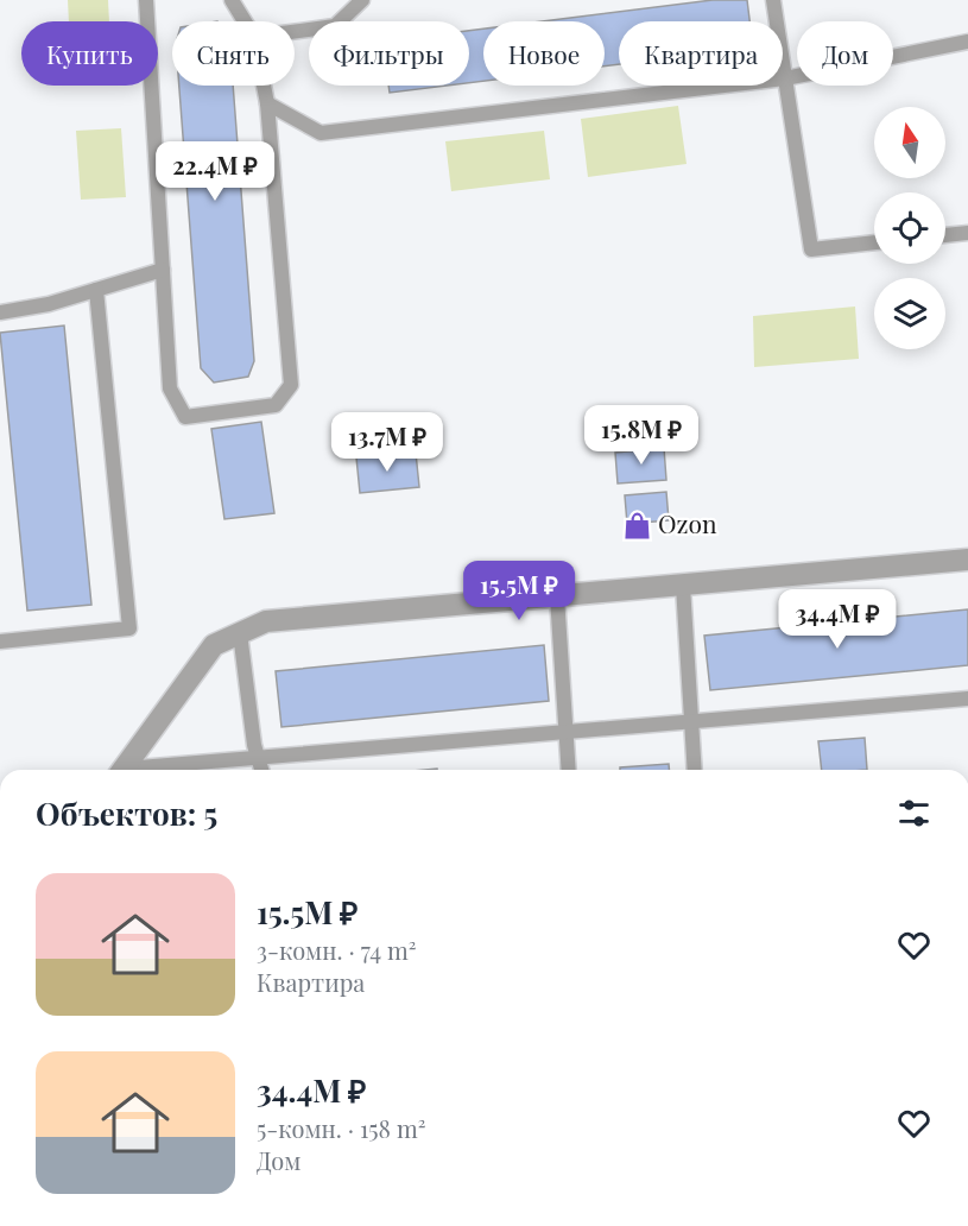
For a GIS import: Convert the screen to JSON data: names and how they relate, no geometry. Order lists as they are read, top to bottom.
{
  "places": {
    "shop": ["Ozon"]
  },
  "north": "top",
  "page": {
    "chip": [
      "Купить",
      "Снять",
      "Фильтры",
      "Новое",
      "Квартира",
      "Дом"
    ],
    "price": [
      "22.4M ₽",
      "15.8M ₽",
      "13.7M ₽",
      "15.5M ₽",
      "34.4M ₽"
    ],
    "heading": "Объектов: 5",
    "list": [
      {
        "name": "15.5M ₽",
        "note": "3-комн. · 74 m² · Квартира"
      },
      {
        "name": "34.4M ₽",
        "note": "5-комн. · 158 m² · Дом"
      }
    ]
  }
}
